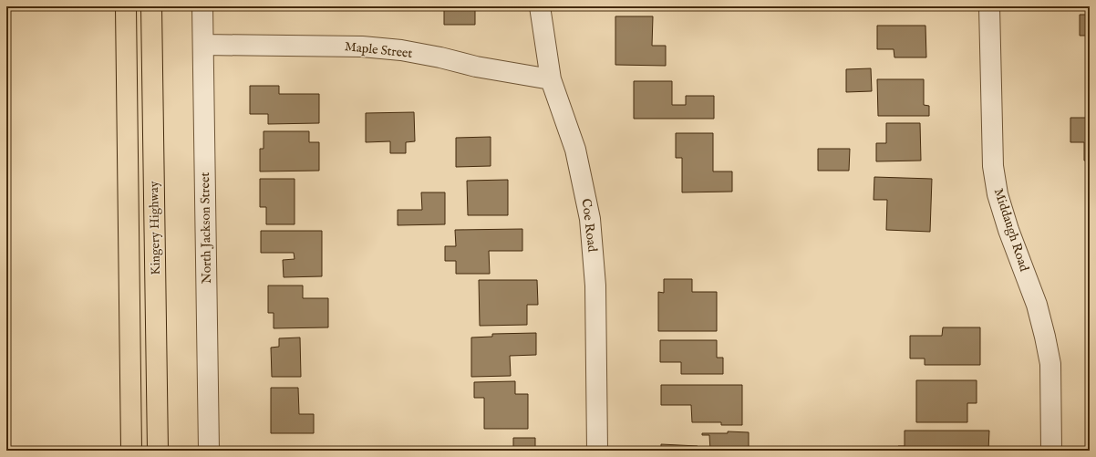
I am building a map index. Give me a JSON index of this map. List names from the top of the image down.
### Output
{
  "streets": {
    "highway": ["Kingery Highway"],
    "street": [
      "Maple Street",
      "Coe Road",
      "North Jackson Street",
      "Middaugh Road"
    ]
  },
  "crossings": [
    ["Maple Street", "Coe Road"],
    ["Maple Street", "North Jackson Street"]
  ]
}
